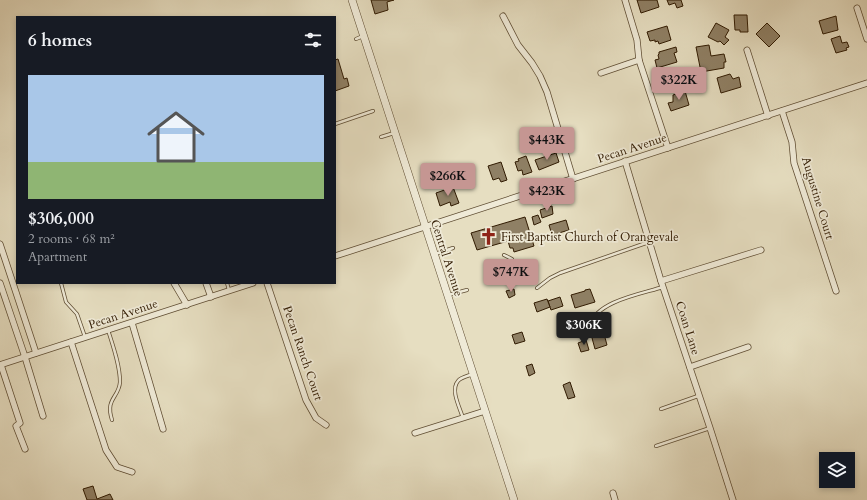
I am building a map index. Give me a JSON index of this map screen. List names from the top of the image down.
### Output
{
  "streets": {
    "street": [
      "Pecan Avenue",
      "Augustine Court",
      "Central Avenue",
      "Coan Lane",
      "Pecan Ranch Court"
    ]
  },
  "crossings": [
    ["Pecan Avenue", "Augustine Court"],
    ["Pecan Avenue", "Central Avenue"],
    ["Pecan Avenue", "Coan Lane"]
  ],
  "places": {
    "church": ["First Baptist Church of Orangevale"]
  },
  "page": {
    "heading": "6 homes",
    "list": [
      {
        "name": "$306,000",
        "note": "2 rooms · 68 m² · Apartment"
      }
    ],
    "price": [
      "$322K",
      "$443K",
      "$266K",
      "$423K",
      "$747K",
      "$306K"
    ]
  }
}
